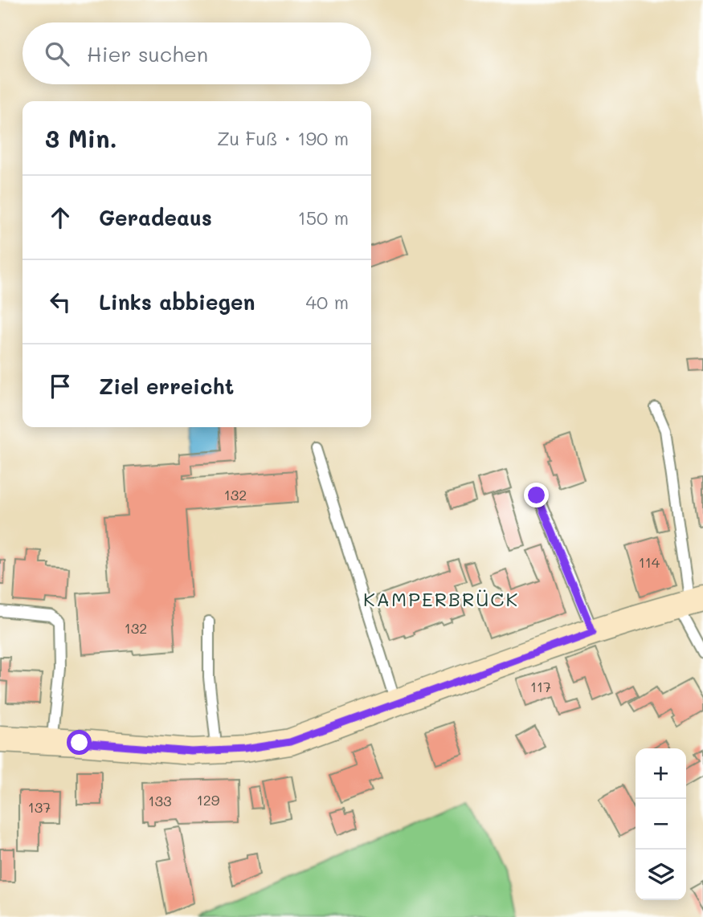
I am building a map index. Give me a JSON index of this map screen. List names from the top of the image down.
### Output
{
  "districts": ["KAMPERBRÜCK"],
  "house_numbers": [
    "132",
    "114",
    "132",
    "117",
    "129",
    "133",
    "137"
  ],
  "page": {
    "search": "Hier suchen",
    "heading": ["3 Min.", "Zu Fuß · 190 m"],
    "list": [
      ["Geradeaus", "150 m"],
      ["Links abbiegen", "40 m"],
      "Ziel erreicht"
    ],
    "map_buttons": ["+", "−"]
  }
}
